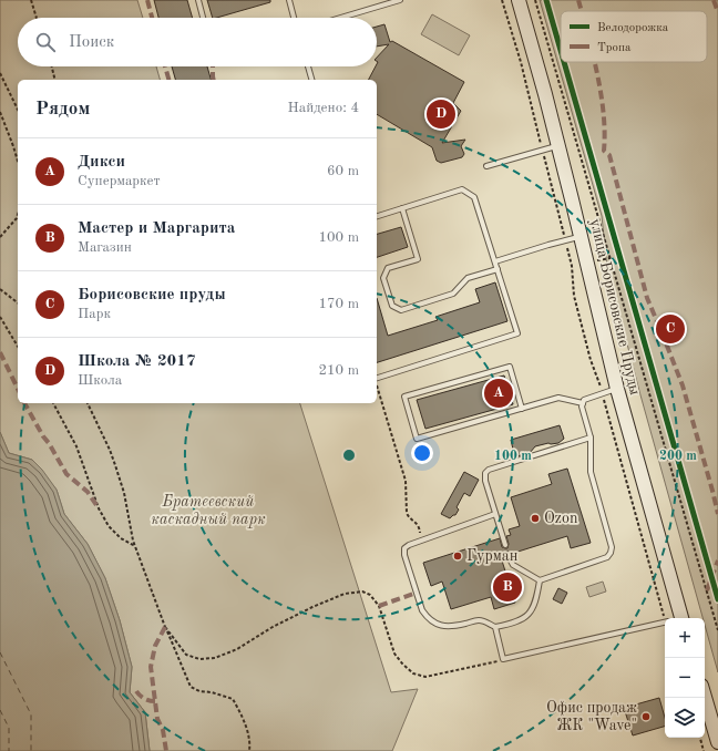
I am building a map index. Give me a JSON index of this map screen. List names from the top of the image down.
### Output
{
  "streets": {
    "main road": ["улица Борисовские Пруды"]
  },
  "parks": ["Братеевский каскадный парк"],
  "places": ["Ozon", "Гурман", "Офис продаж ЖК \"Wave\""],
  "legend": ["Велодорожка", "Тропа"],
  "page": {
    "search": "Поиск",
    "heading": ["Рядом", "Найдено: 4"],
    "pins": [
      "D",
      "C",
      "A",
      "B"
    ],
    "list": [
      {
        "mark": "A",
        "name": "Дикси",
        "note": "Супермаркет",
        "value": "60 m"
      },
      {
        "mark": "B",
        "name": "Мастер и Маргарита",
        "note": "Магазин",
        "value": "100 m"
      },
      {
        "mark": "C",
        "name": "Борисовские пруды",
        "note": "Парк",
        "value": "170 m"
      },
      {
        "mark": "D",
        "name": "Школа № 2017",
        "note": "Школа",
        "value": "210 m"
      }
    ],
    "map_buttons": ["+", "−"]
  },
  "rings": ["100 m", "200 m"]
}
